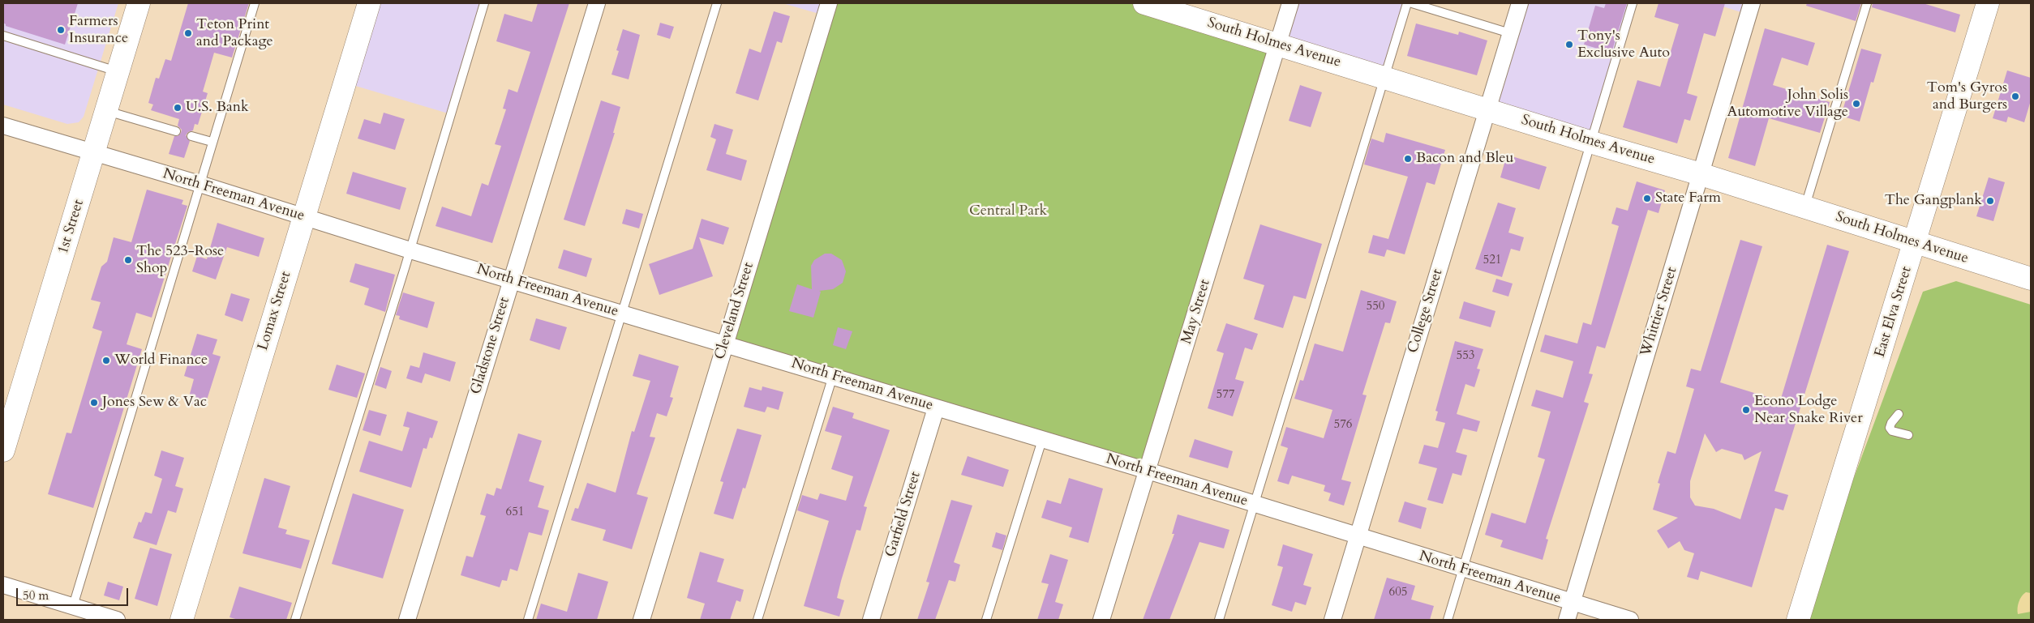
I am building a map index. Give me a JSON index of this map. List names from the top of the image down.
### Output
{
  "streets": {
    "main road": [
      "South Holmes Avenue",
      "1st Street",
      "Lomax Street",
      "East Elva Street"
    ],
    "street": [
      "North Freeman Avenue",
      "Cleveland Street",
      "College Street",
      "May Street",
      "Whittier Street",
      "Gladstone Street",
      "Garfield Street"
    ]
  },
  "crossings": [
    ["South Holmes Avenue", "College Street"],
    ["South Holmes Avenue", "May Street"],
    ["South Holmes Avenue", "Whittier Street"],
    ["South Holmes Avenue", "East Elva Street"],
    ["North Freeman Avenue", "1st Street"],
    ["North Freeman Avenue", "Lomax Street"],
    ["North Freeman Avenue", "Cleveland Street"],
    ["North Freeman Avenue", "College Street"],
    ["North Freeman Avenue", "May Street"],
    ["North Freeman Avenue", "Whittier Street"],
    ["North Freeman Avenue", "Gladstone Street"],
    ["North Freeman Avenue", "Garfield Street"]
  ],
  "parks": ["Central Park"],
  "places": [
    "Farmers Insurance",
    "Teton Print and Package",
    "Tony's Exclusive Auto",
    "Tom's Gyros and Burgers",
    "John Solis Automotive Village",
    "U.S. Bank",
    "Bacon and Bleu",
    "State Farm",
    "The Gangplank",
    "The 523-Rose Shop",
    "World Finance",
    "Jones Sew & Vac",
    "Econo Lodge Near Snake River"
  ],
  "house_numbers": [
    "521",
    "550",
    "553",
    "577",
    "576",
    "651",
    "605"
  ],
  "scale_bar": "50 m"
}
